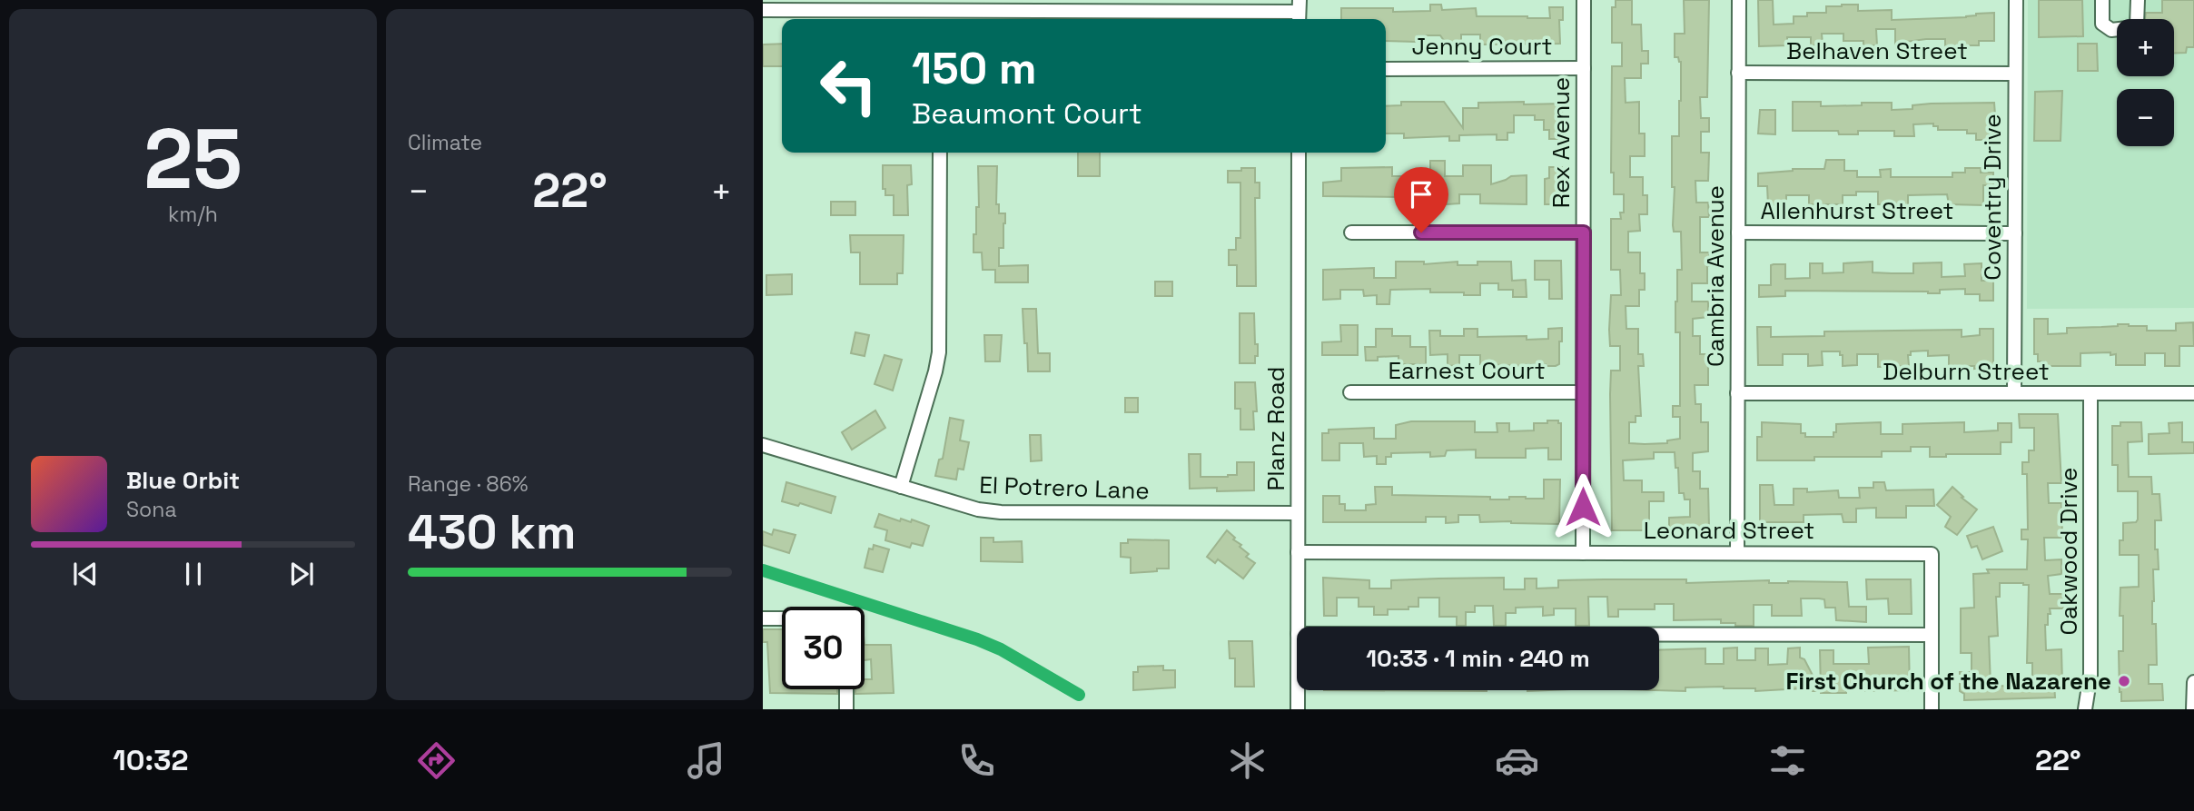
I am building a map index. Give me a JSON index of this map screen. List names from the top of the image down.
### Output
{
  "streets": {
    "street": [
      "Jenny Court",
      "Belhaven Street",
      "Rex Avenue",
      "Coventry Drive",
      "Allenhurst Street",
      "Cambria Avenue",
      "Earnest Court",
      "Delburn Street",
      "Planz Road",
      "El Potrero Lane",
      "Leonard Street",
      "Oakwood Drive"
    ]
  },
  "crossings": [
    ["Jenny Court", "Rex Avenue"],
    ["Belhaven Street", "Coventry Drive"],
    ["Belhaven Street", "Cambria Avenue"],
    ["Rex Avenue", "Earnest Court"],
    ["Rex Avenue", "Leonard Street"],
    ["Coventry Drive", "Allenhurst Street"],
    ["Coventry Drive", "Delburn Street"],
    ["Allenhurst Street", "Cambria Avenue"],
    ["Cambria Avenue", "Delburn Street"],
    ["Cambria Avenue", "Leonard Street"],
    ["Delburn Street", "Oakwood Drive"],
    ["Planz Road", "El Potrero Lane"],
    ["Planz Road", "Leonard Street"]
  ],
  "places": ["First Church of the Nazarene"],
  "page": {
    "tile": [
      ["25", "km/h"],
      "Climate",
      ["Range · 86%", "430 km"]
    ],
    "map_buttons": ["+", "−"],
    "turn": ["150 m", "Beaumont Court"],
    "heat": ["−", "22°", "+"],
    "song": ["Blue Orbit", "Sona"],
    "limit": "30",
    "trip": "10:33 · 1 min · 240 m",
    "tabs": ["10:32", "22°"]
  }
}
